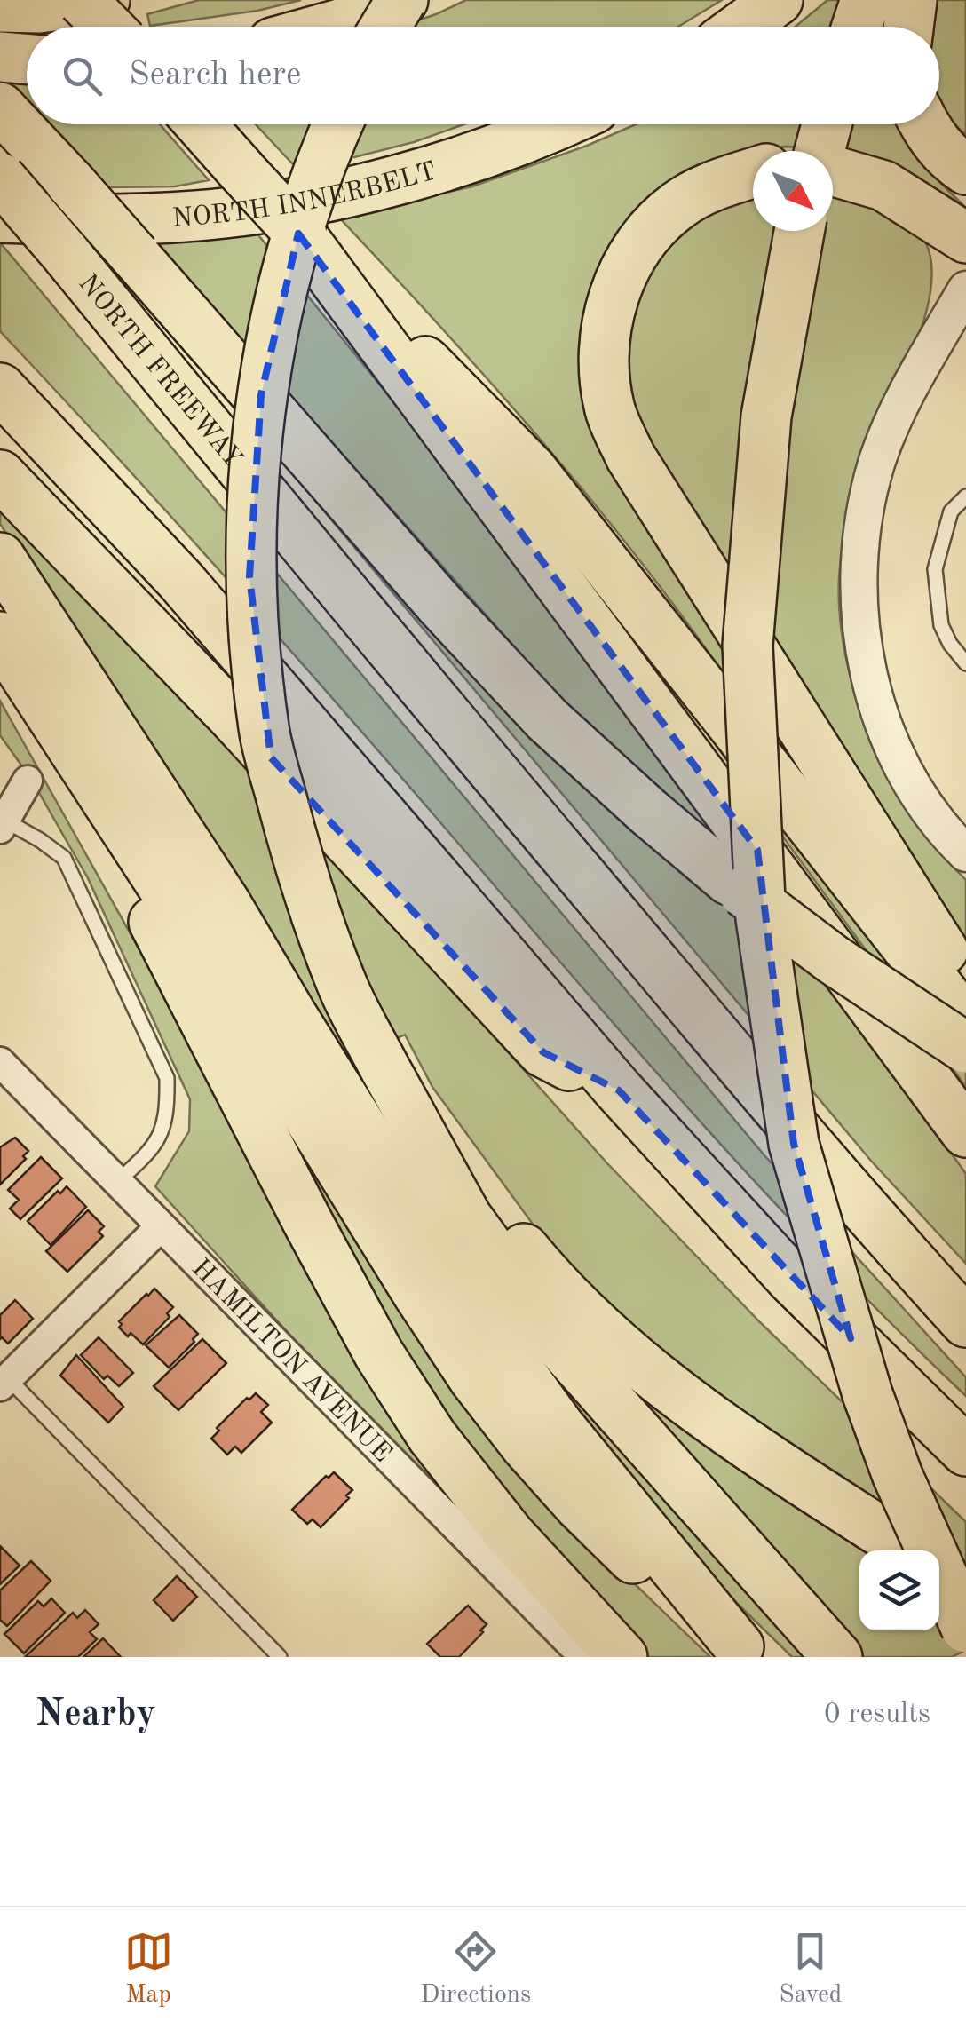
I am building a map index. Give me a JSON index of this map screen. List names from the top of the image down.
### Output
{
  "streets": {
    "highway": ["NORTH INNERBELT", "NORTH FREEWAY"],
    "street": ["HAMILTON AVENUE"]
  },
  "north": "bottom right",
  "page": {
    "search": "Search here",
    "heading": ["Nearby", "0 results"],
    "nav": ["Map", "Directions", "Saved"]
  }
}
